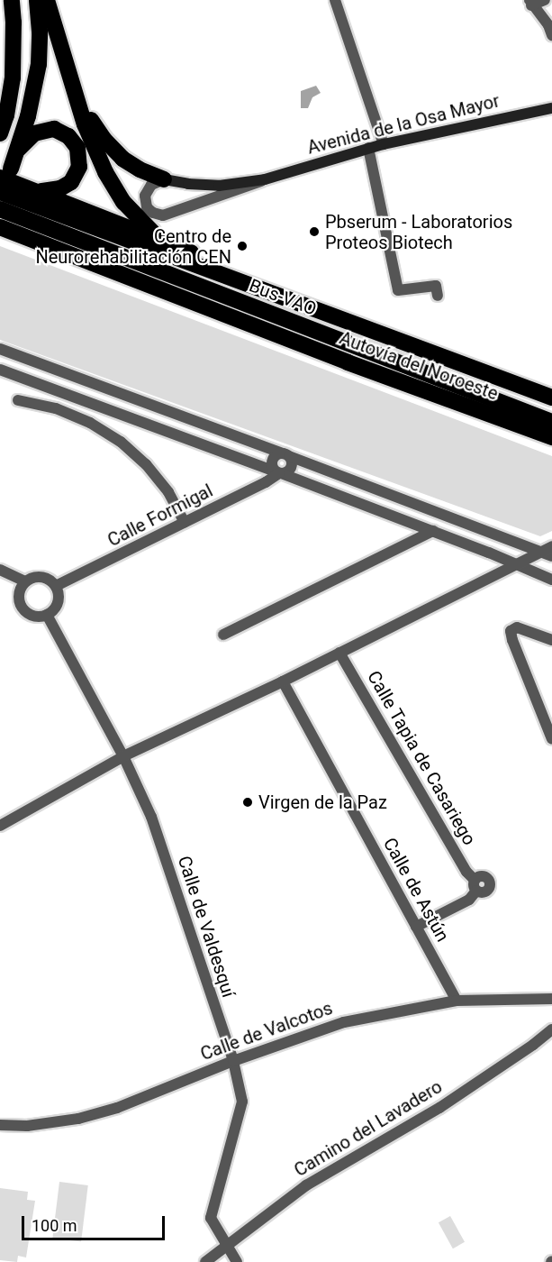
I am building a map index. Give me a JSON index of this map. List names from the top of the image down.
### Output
{
  "streets": {
    "highway": ["Bus-VAO", "Autovía del Noroeste"],
    "street": [
      "Avenida de la Osa Mayor",
      "Calle Formigal",
      "Calle Tapia de Casariego",
      "Calle de Astún",
      "Calle de Valdesquí",
      "Calle de Valcotos",
      "Camino del Lavadero"
    ]
  },
  "crossings": [
    ["Calle Formigal", "Calle de Valdesquí"],
    ["Calle Tapia de Casariego", "Calle de Astún"],
    ["Calle de Astún", "Calle de Valcotos"],
    ["Calle de Valdesquí", "Calle de Valcotos"],
    ["Calle de Valdesquí", "Camino del Lavadero"]
  ],
  "places": ["Pbserum - Laboratorios Proteos Biotech", "Centro de Neurorehabilitación CEN", "Virgen de la Paz"],
  "scale_bar": "100 m"
}
